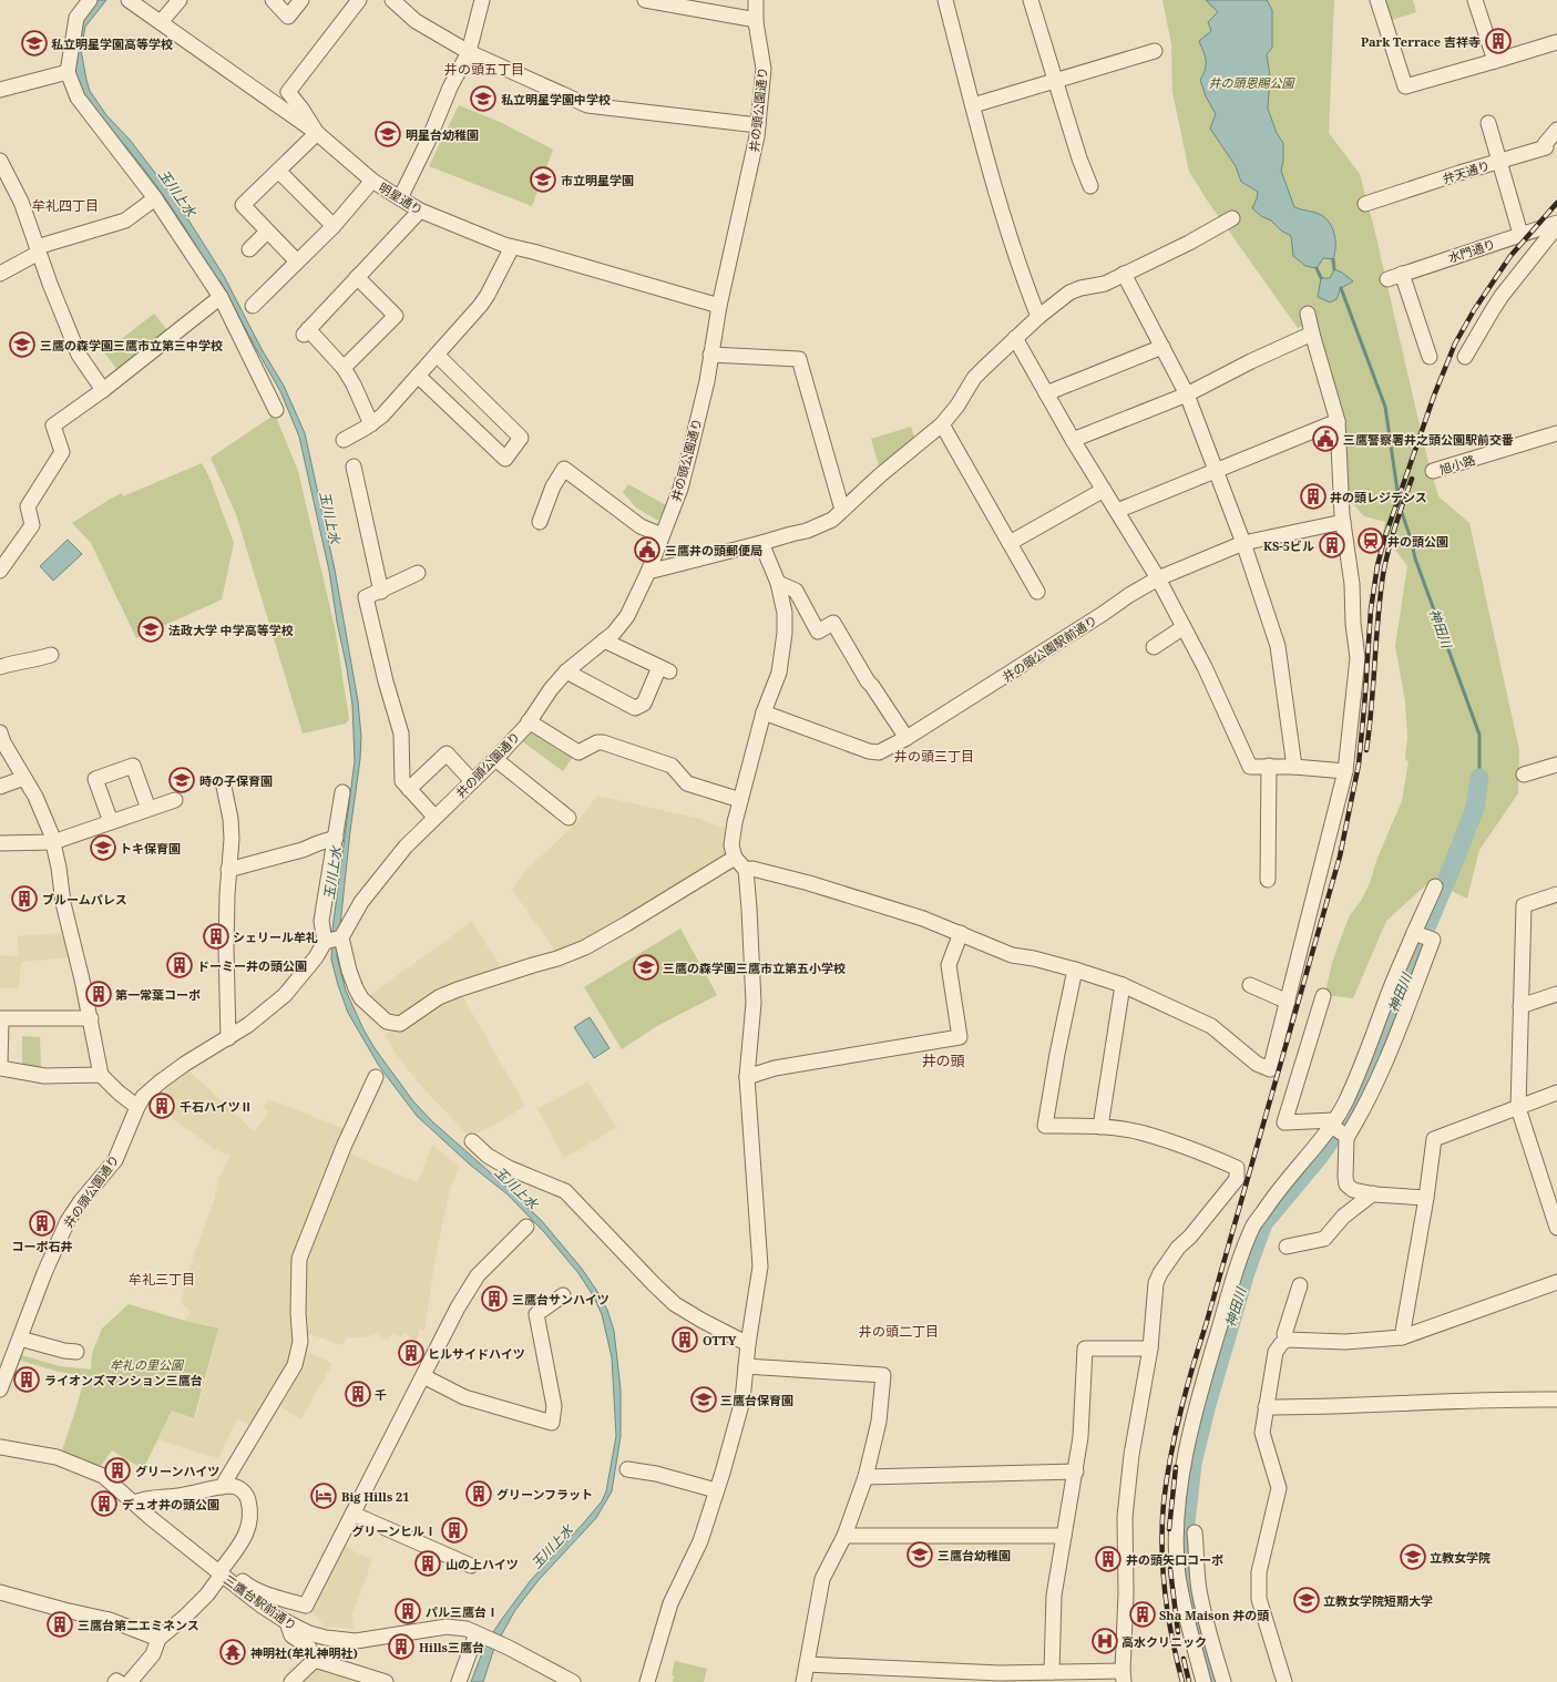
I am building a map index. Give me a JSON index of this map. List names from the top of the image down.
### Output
{
  "streets": {
    "street": [
      "井の頭公園通り",
      "弁天通り",
      "明星通り",
      "水門通り",
      "旭小路",
      "井の頭公園駅前通り",
      "三鷹台駅前通り"
    ]
  },
  "crossings": [
    ["井の頭公園通り", "明星通り"]
  ],
  "districts": [
    "井の頭五丁目",
    "牟礼四丁目",
    "井の頭三丁目",
    "井の頭",
    "牟礼三丁目",
    "井の頭二丁目"
  ],
  "water": ["玉川上水", "神田川"],
  "parks": ["井の頭恩賜公園", "牟礼の里公園"],
  "places": {
    "building": [
      "Park Terrace 吉祥寺",
      "井の頭レジデンス",
      "KS-5ビル",
      "ブルームパレス",
      "シェリール牟礼",
      "ドーミー井の頭公園",
      "第一常葉コーポ",
      "千石ハイツⅡ",
      "コーポ石井",
      "三鷹台サンハイツ",
      "OTTY",
      "ヒルサイドハイツ",
      "ライオンズマンション三鷹台",
      "千",
      "グリーンハイツ",
      "グリーンフラット",
      "デュオ井の頭公園",
      "グリーンヒルⅠ",
      "井の頭矢口コーポ",
      "山の上ハイツ",
      "パル三鷹台Ⅰ",
      "Sha Maison 井の頭",
      "三鷹台第二エミネンス",
      "Hills三鷹台"
    ],
    "school or university": [
      "私立明星学園高等学校",
      "私立明星学園中学校",
      "明星台幼稚園",
      "市立明星学園",
      "三鷹の森学園三鷹市立第三中学校",
      "法政大学 中学高等学校",
      "時の子保育園",
      "トキ保育園",
      "三鷹の森学園三鷹市立第五小学校",
      "三鷹台保育園",
      "三鷹台幼稚園",
      "立教女学院",
      "立教女学院短期大学"
    ],
    "public building": ["三鷹警察署井之頭公園駅前交番", "三鷹井の頭郵便局"],
    "station": ["井の頭公園"],
    "hotel": ["Big Hills 21"],
    "hospital": ["高水クリニック"],
    "temple": ["神明社(牟礼神明社)"]
  }
}
